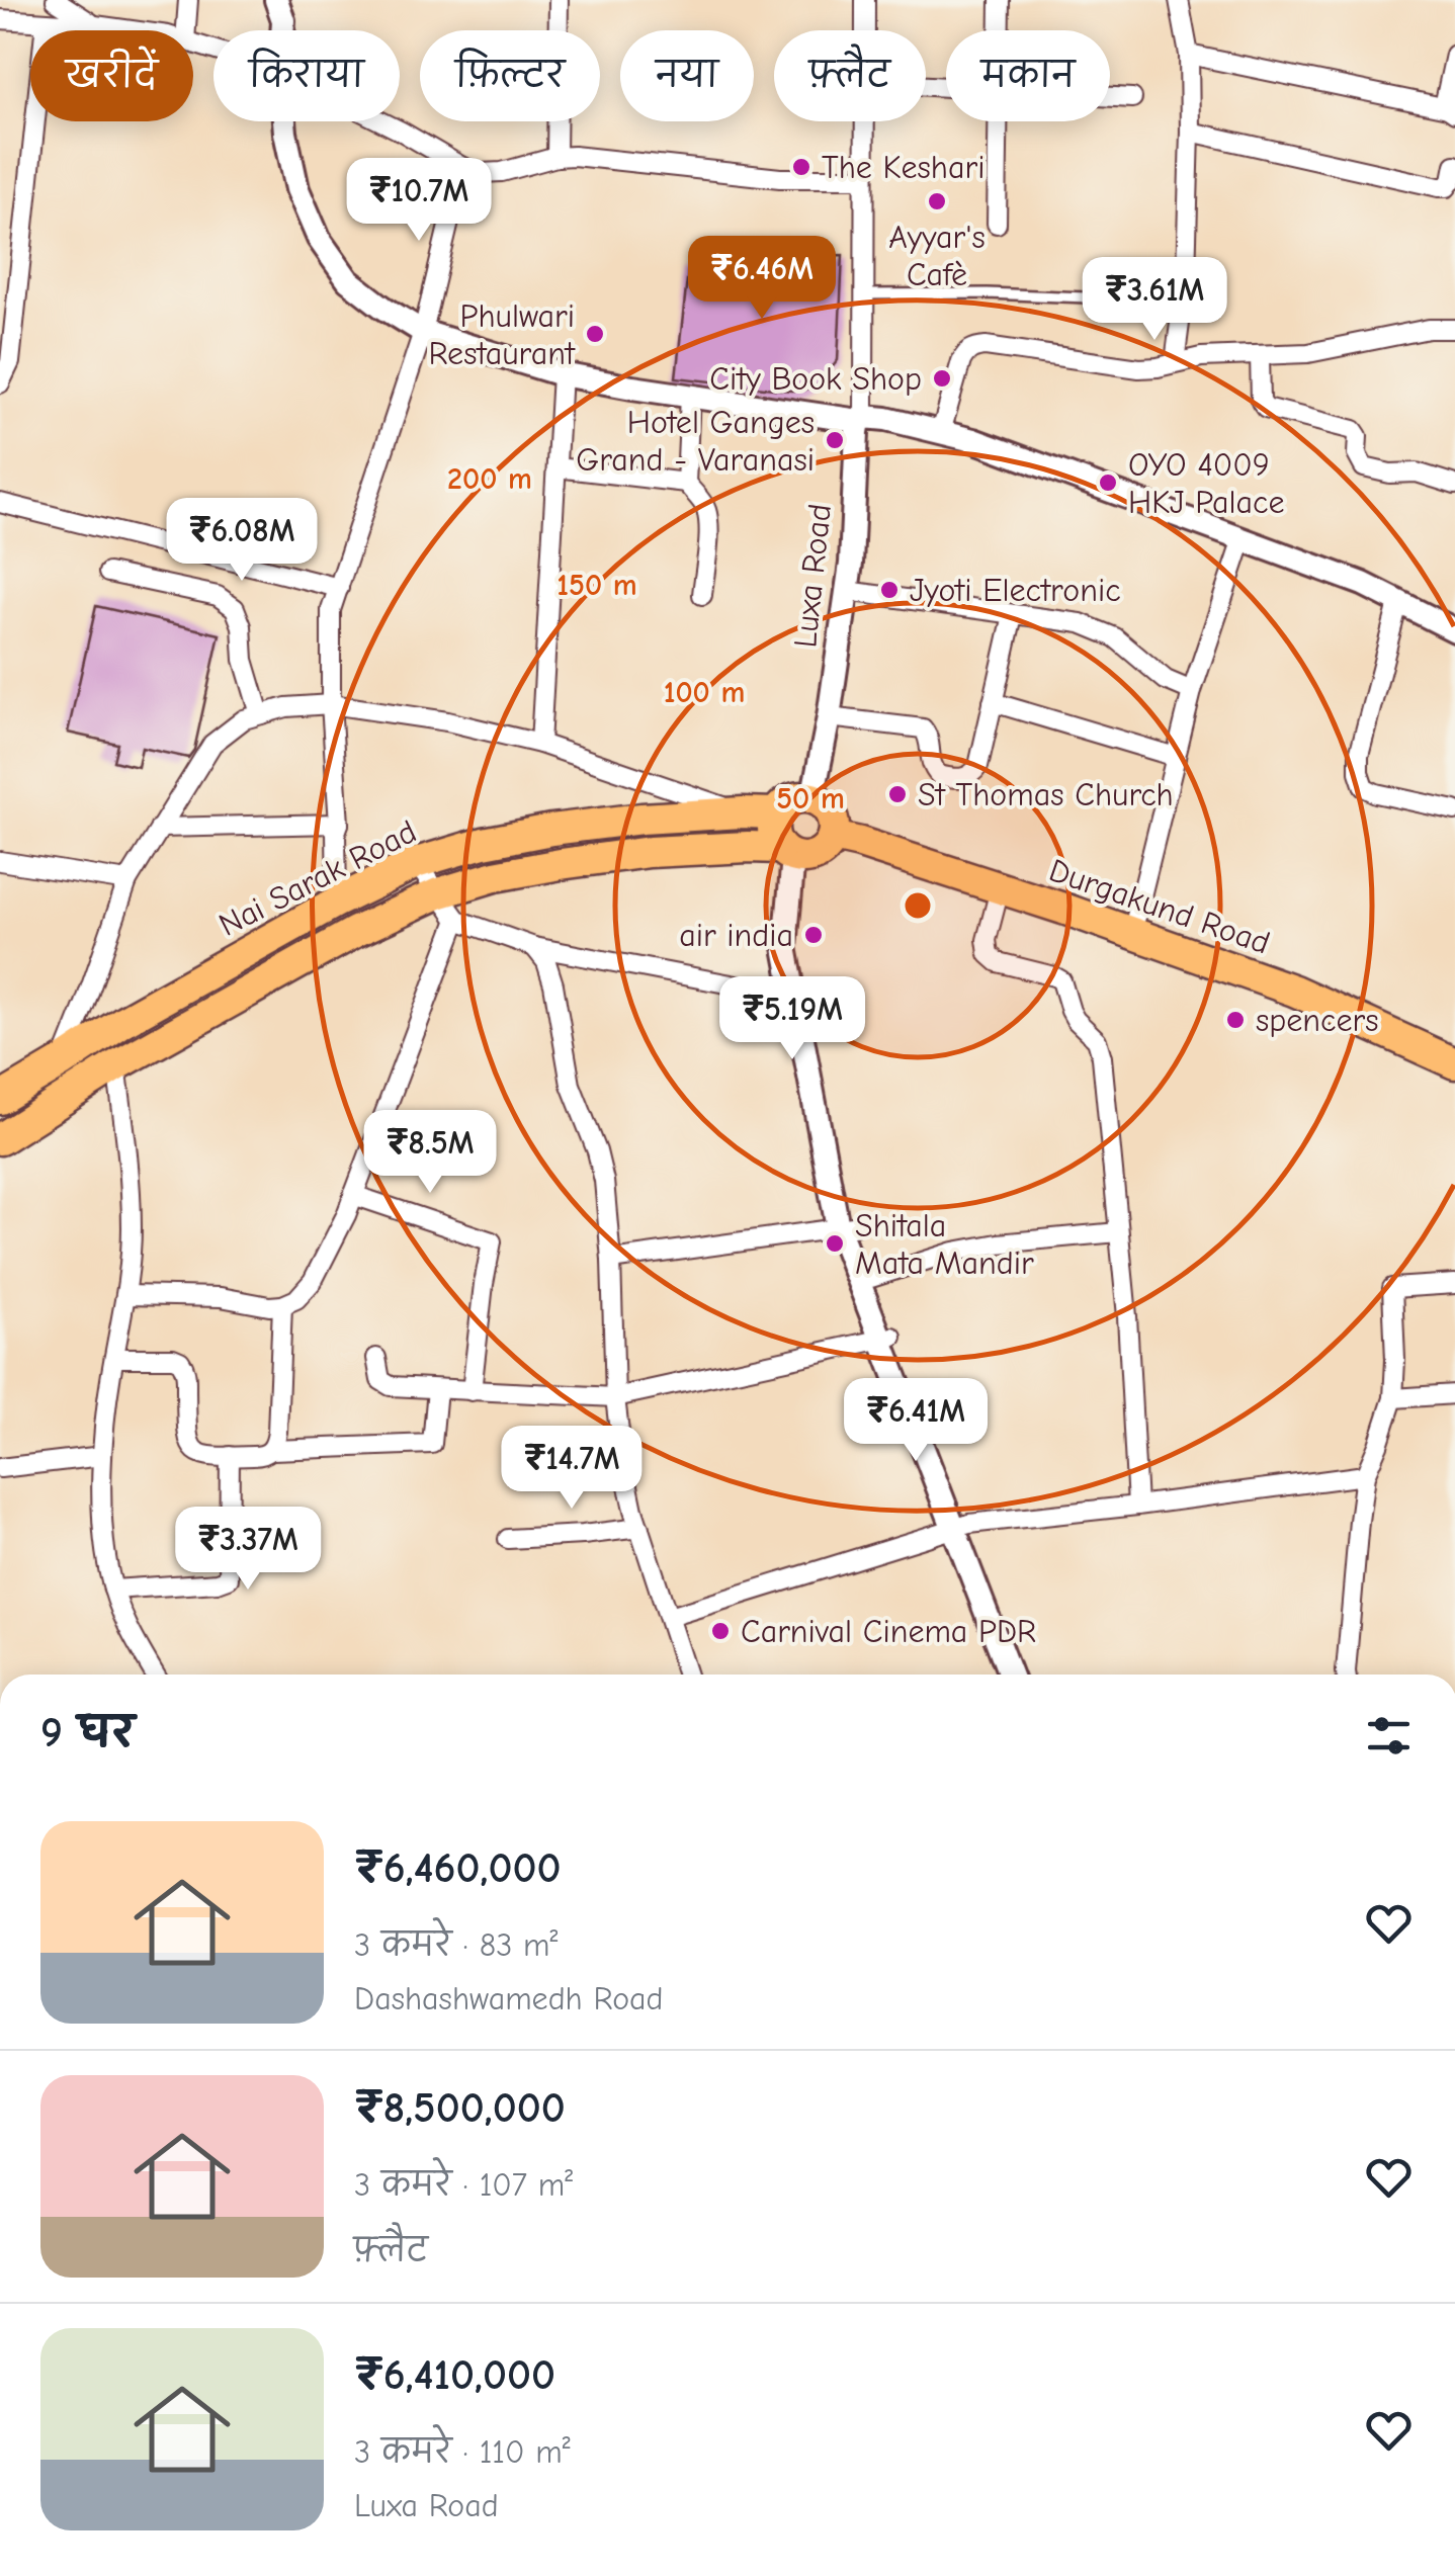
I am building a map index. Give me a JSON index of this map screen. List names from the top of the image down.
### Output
{
  "streets": {
    "main road": ["Nai Sarak Road", "Durgakund Road"],
    "street": ["Luxa Road"]
  },
  "crossings": [
    ["Luxa Road", "Nai Sarak Road"],
    ["Luxa Road", "Durgakund Road"],
    ["Nai Sarak Road", "Durgakund Road"]
  ],
  "places": [
    "The Keshari",
    "Ayyar's Cafè",
    "Phulwari Restaurant",
    "City Book Shop",
    "Hotel Ganges Grand - Varanasi",
    "OYO 4009 HKJ Palace",
    "Jyoti Electronic",
    "St Thomas Church",
    "air india",
    "spencers",
    "Shitala Mata Mandir",
    "Carnival Cinema PDR"
  ],
  "page": {
    "chip": [
      "खरीदें",
      "किराया",
      "फ़िल्टर",
      "नया",
      "फ़्लैट",
      "मकान"
    ],
    "price": [
      "₹10.7M",
      "₹6.46M",
      "₹3.61M",
      "₹6.08M",
      "₹5.19M",
      "₹8.5M",
      "₹6.41M",
      "₹14.7M",
      "₹3.37M"
    ],
    "heading": "9 घर",
    "list": [
      {
        "name": "₹6,460,000",
        "note": "3 कमरे · 83 m² · Dashashwamedh Road"
      },
      {
        "name": "₹8,500,000",
        "note": "3 कमरे · 107 m² · फ़्लैट"
      },
      {
        "name": "₹6,410,000",
        "note": "3 कमरे · 110 m² · Luxa Road"
      }
    ]
  },
  "rings": [
    "200 m",
    "150 m",
    "100 m",
    "50 m"
  ]
}
